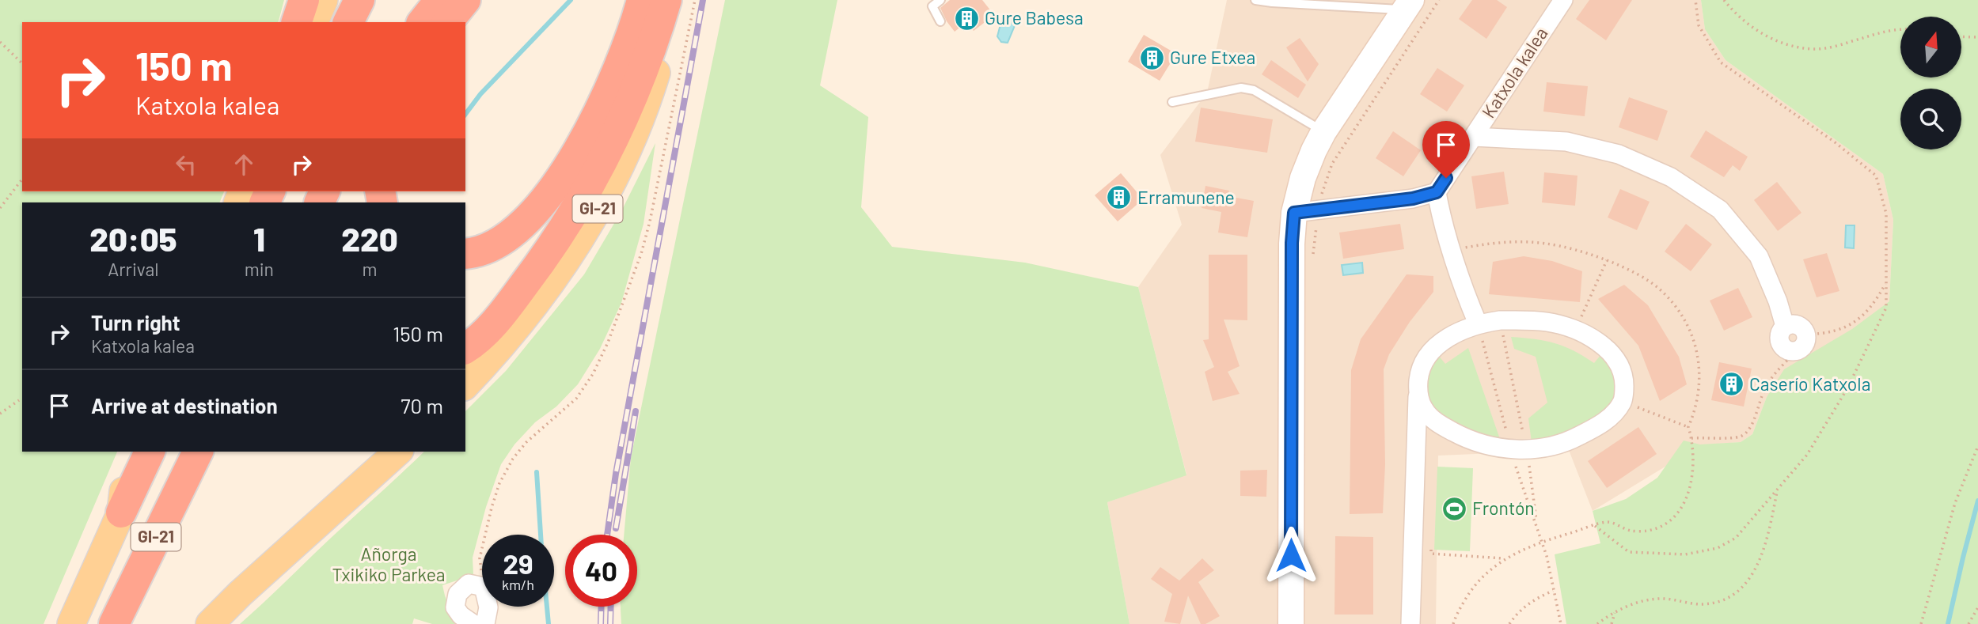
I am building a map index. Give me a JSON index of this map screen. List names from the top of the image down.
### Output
{
  "streets": {
    "highway": ["GI-21"],
    "street": ["Katxola kalea"]
  },
  "parks": ["Añorga Txikiko Parkea"],
  "places": {
    "building": [
      "Gure Babesa",
      "Gure Etxea",
      "Erramunene",
      "Caserío Katxola"
    ],
    "sports": ["Frontón"]
  },
  "north": "top",
  "page": {
    "turn": ["150 m", "Katxola kalea"],
    "eta": [
      "20:05",
      "Arrival",
      "1",
      "min",
      "220",
      "m"
    ],
    "list": [
      {
        "name": "Turn right",
        "note": "Katxola kalea",
        "value": "150 m"
      },
      {
        "name": "Arrive at destination",
        "value": "70 m"
      }
    ],
    "speed": "29 km/h",
    "limit": "40"
  }
}
